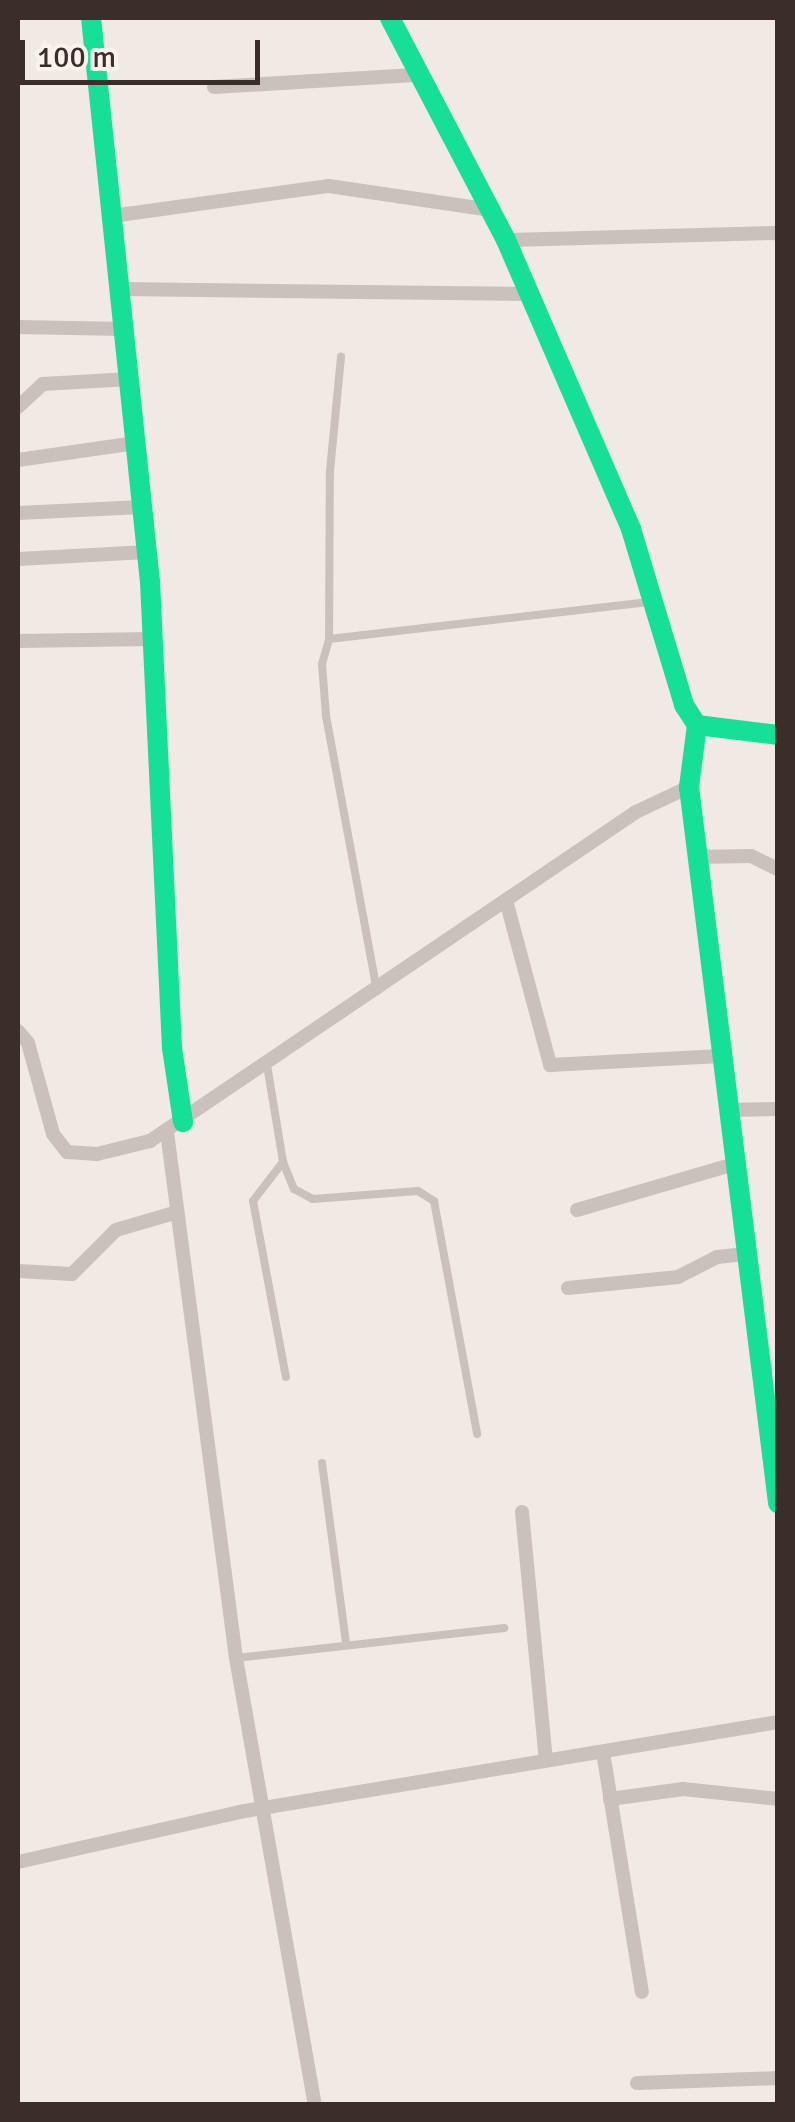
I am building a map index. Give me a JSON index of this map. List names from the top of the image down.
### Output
{
  "scale_bar": "100 m"
}
